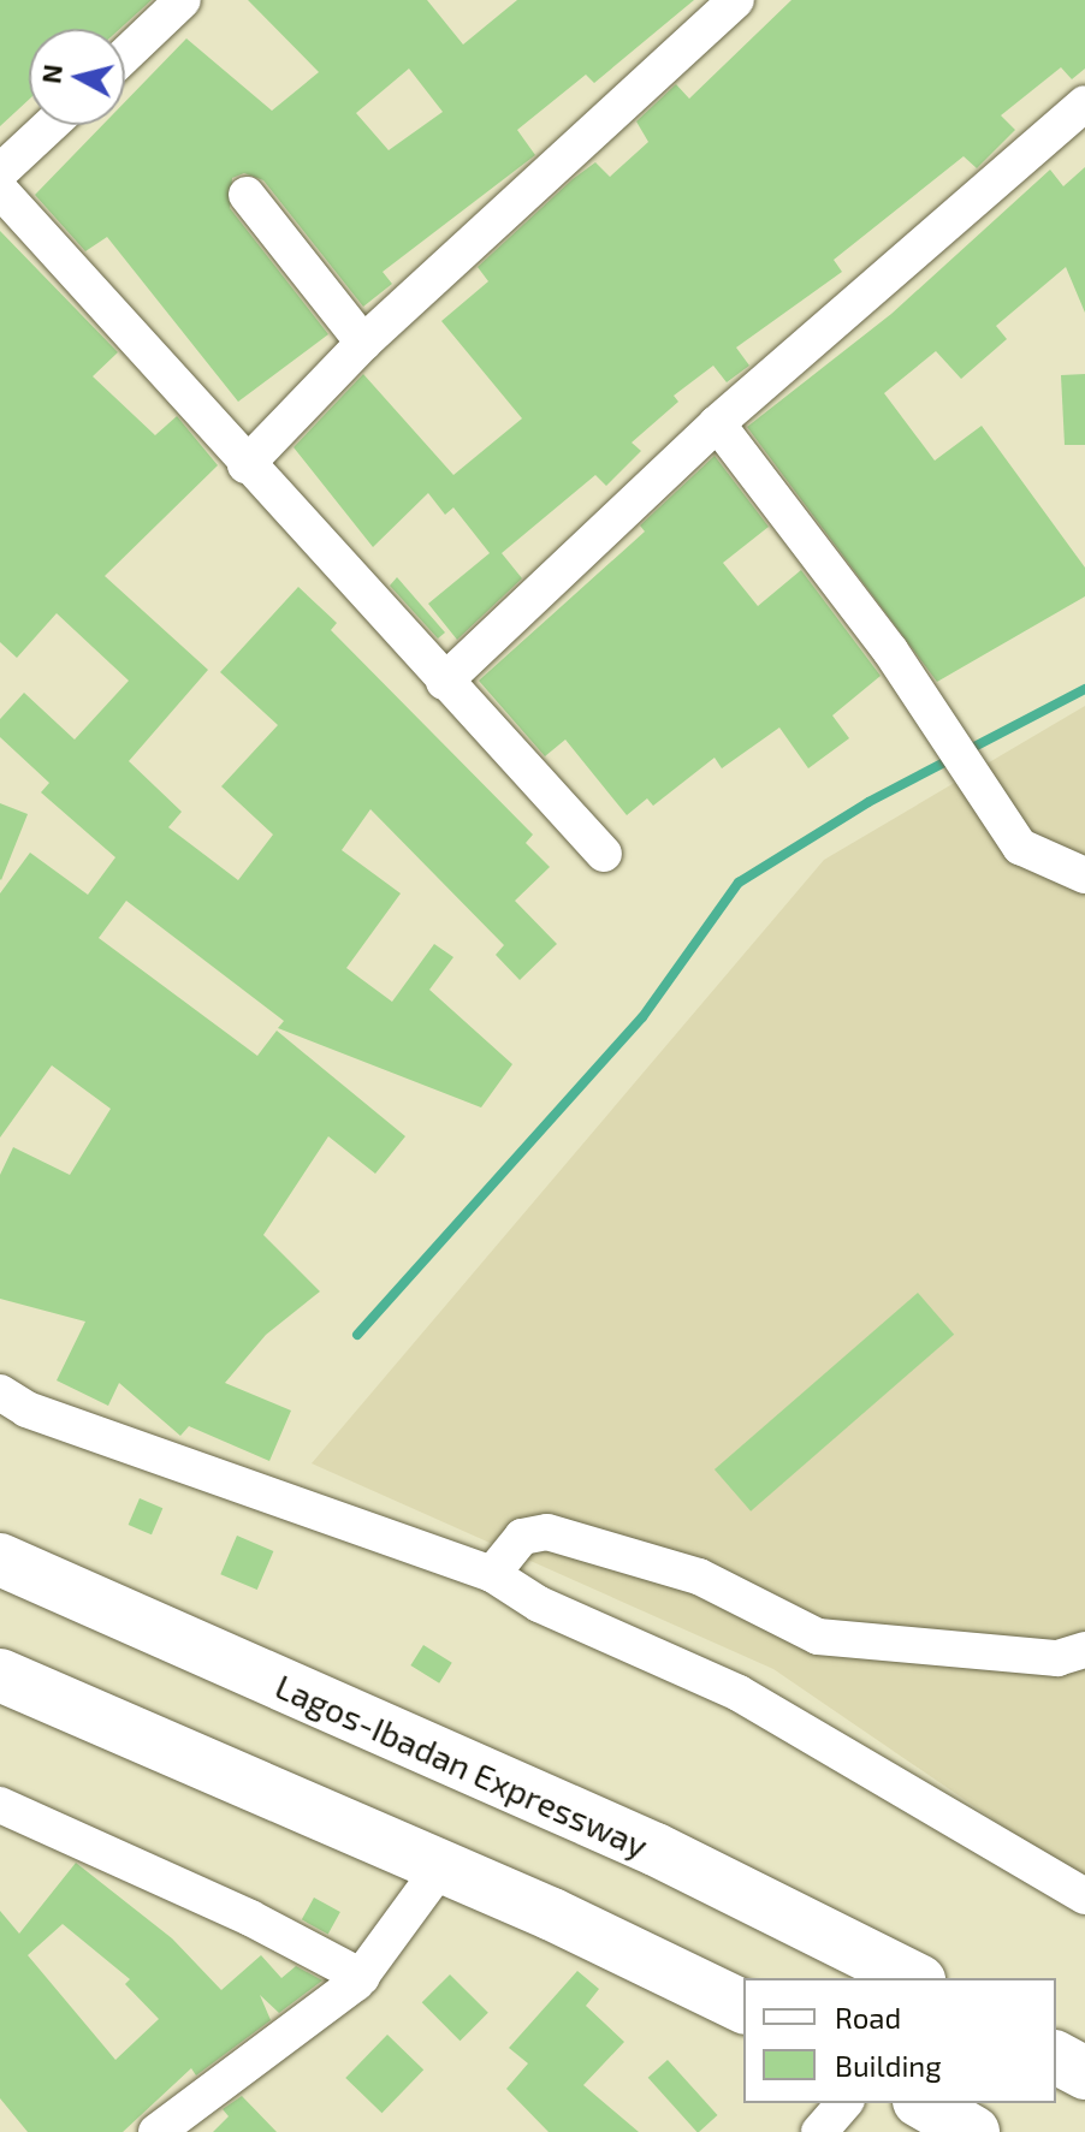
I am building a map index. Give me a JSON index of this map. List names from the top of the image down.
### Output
{
  "streets": {
    "highway": ["Lagos-Ibadan Expressway"]
  },
  "legend": ["Road", "Building"],
  "north": "left"
}
